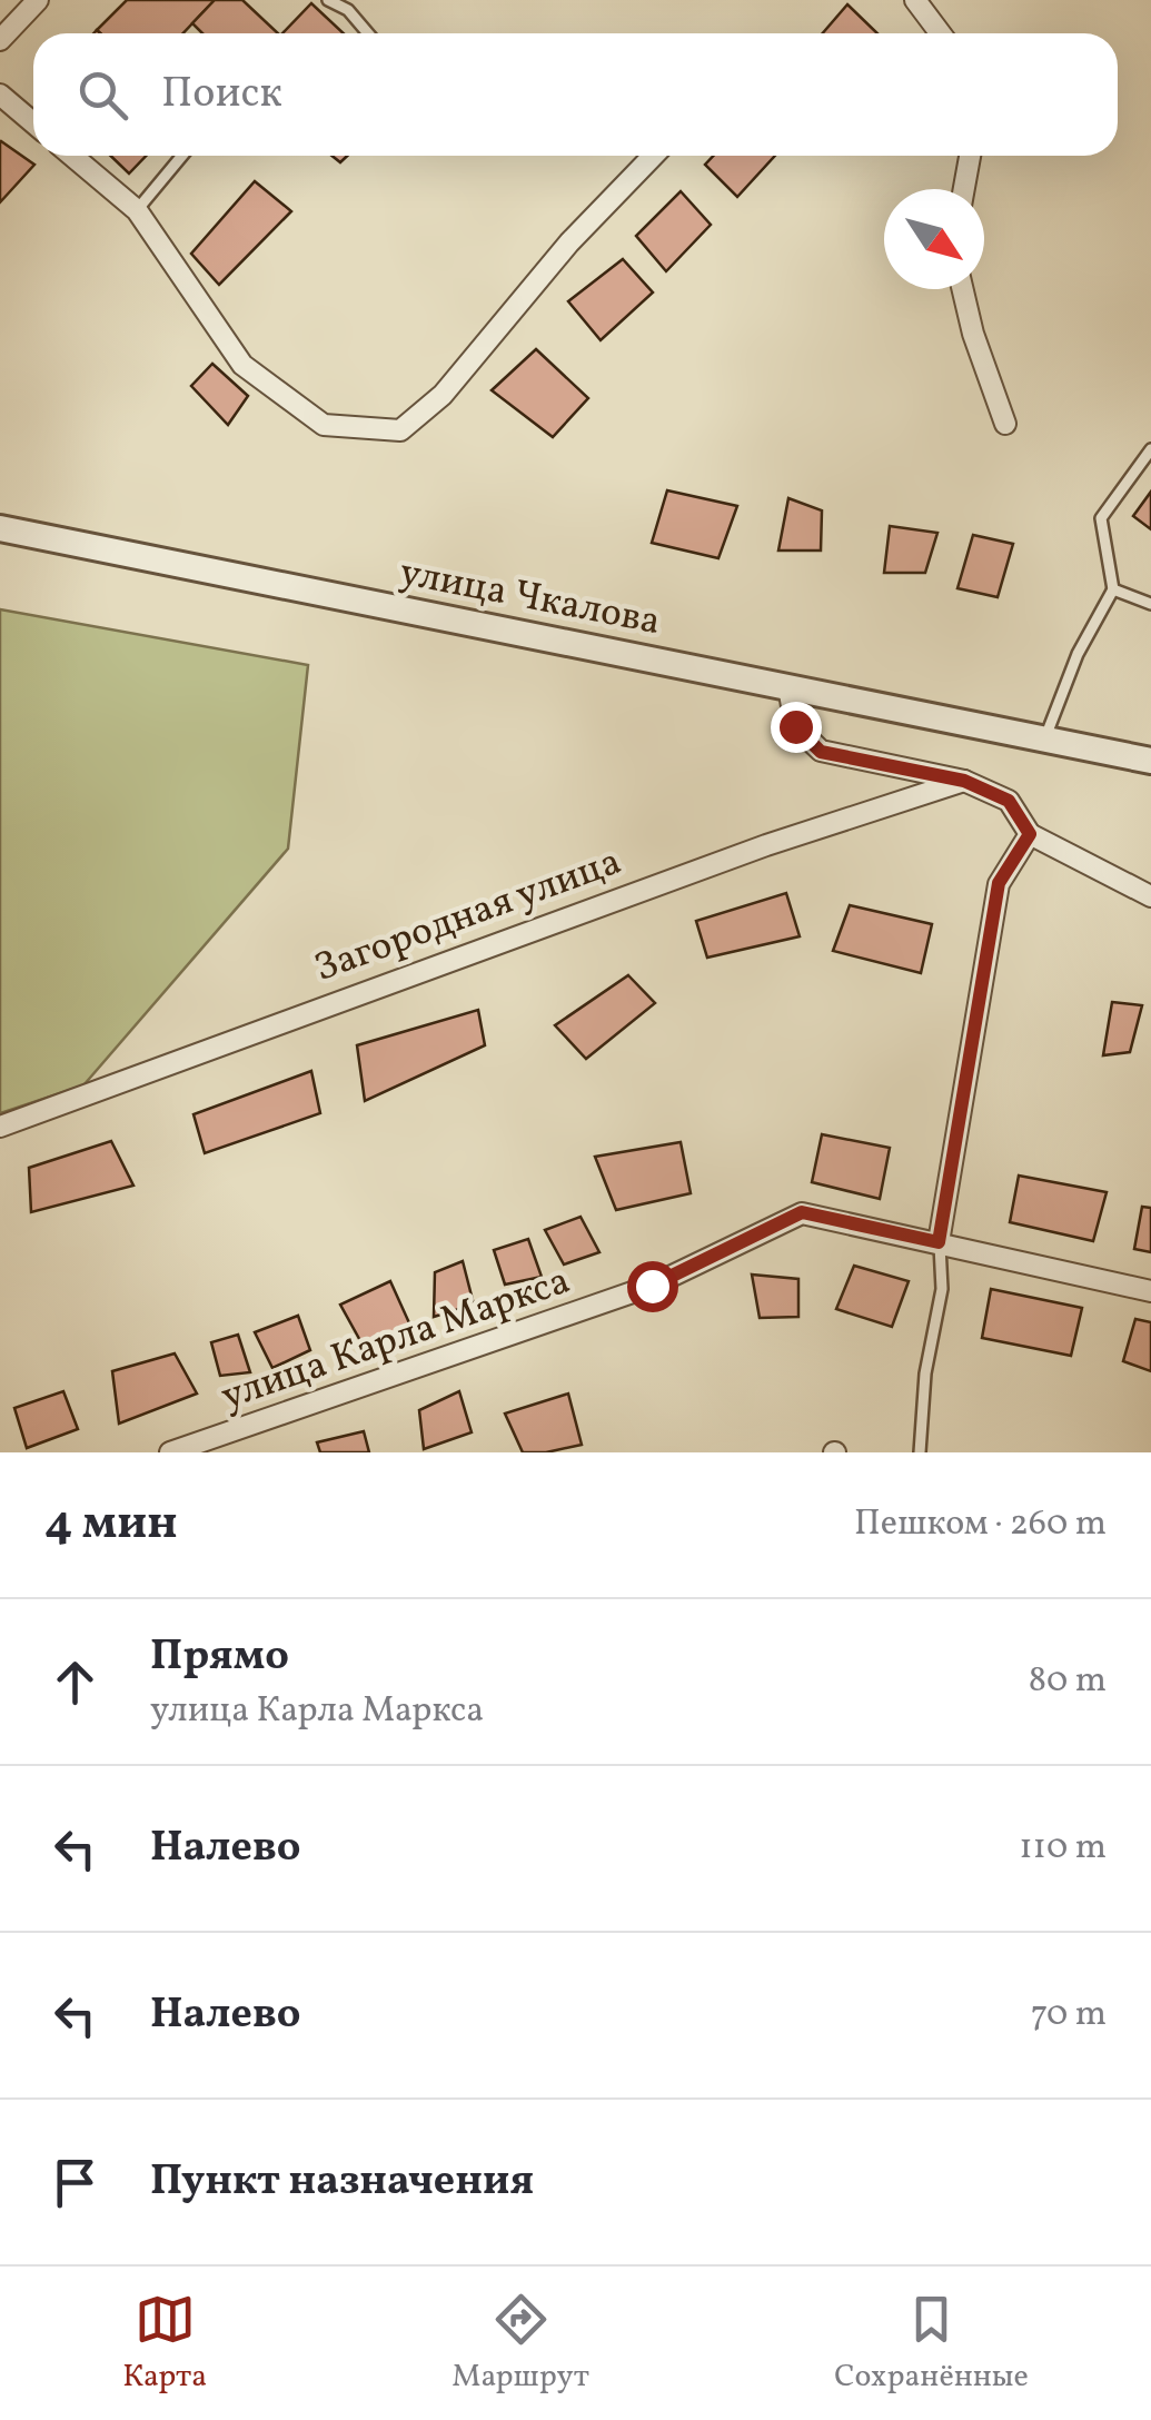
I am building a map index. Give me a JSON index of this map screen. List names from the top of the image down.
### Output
{
  "streets": {
    "street": ["улица Чкалова", "Загородная улица", "улица Карла Маркса"]
  },
  "north": "bottom right",
  "page": {
    "search": "Поиск",
    "heading": ["4 мин", "Пешком · 260 m"],
    "list": [
      ["Прямо", "улица Карла Маркса", "80 m"],
      ["Налево", "110 m"],
      ["Налево", "70 m"],
      "Пункт назначения"
    ],
    "nav": ["Карта", "Маршрут", "Сохранённые"]
  }
}
